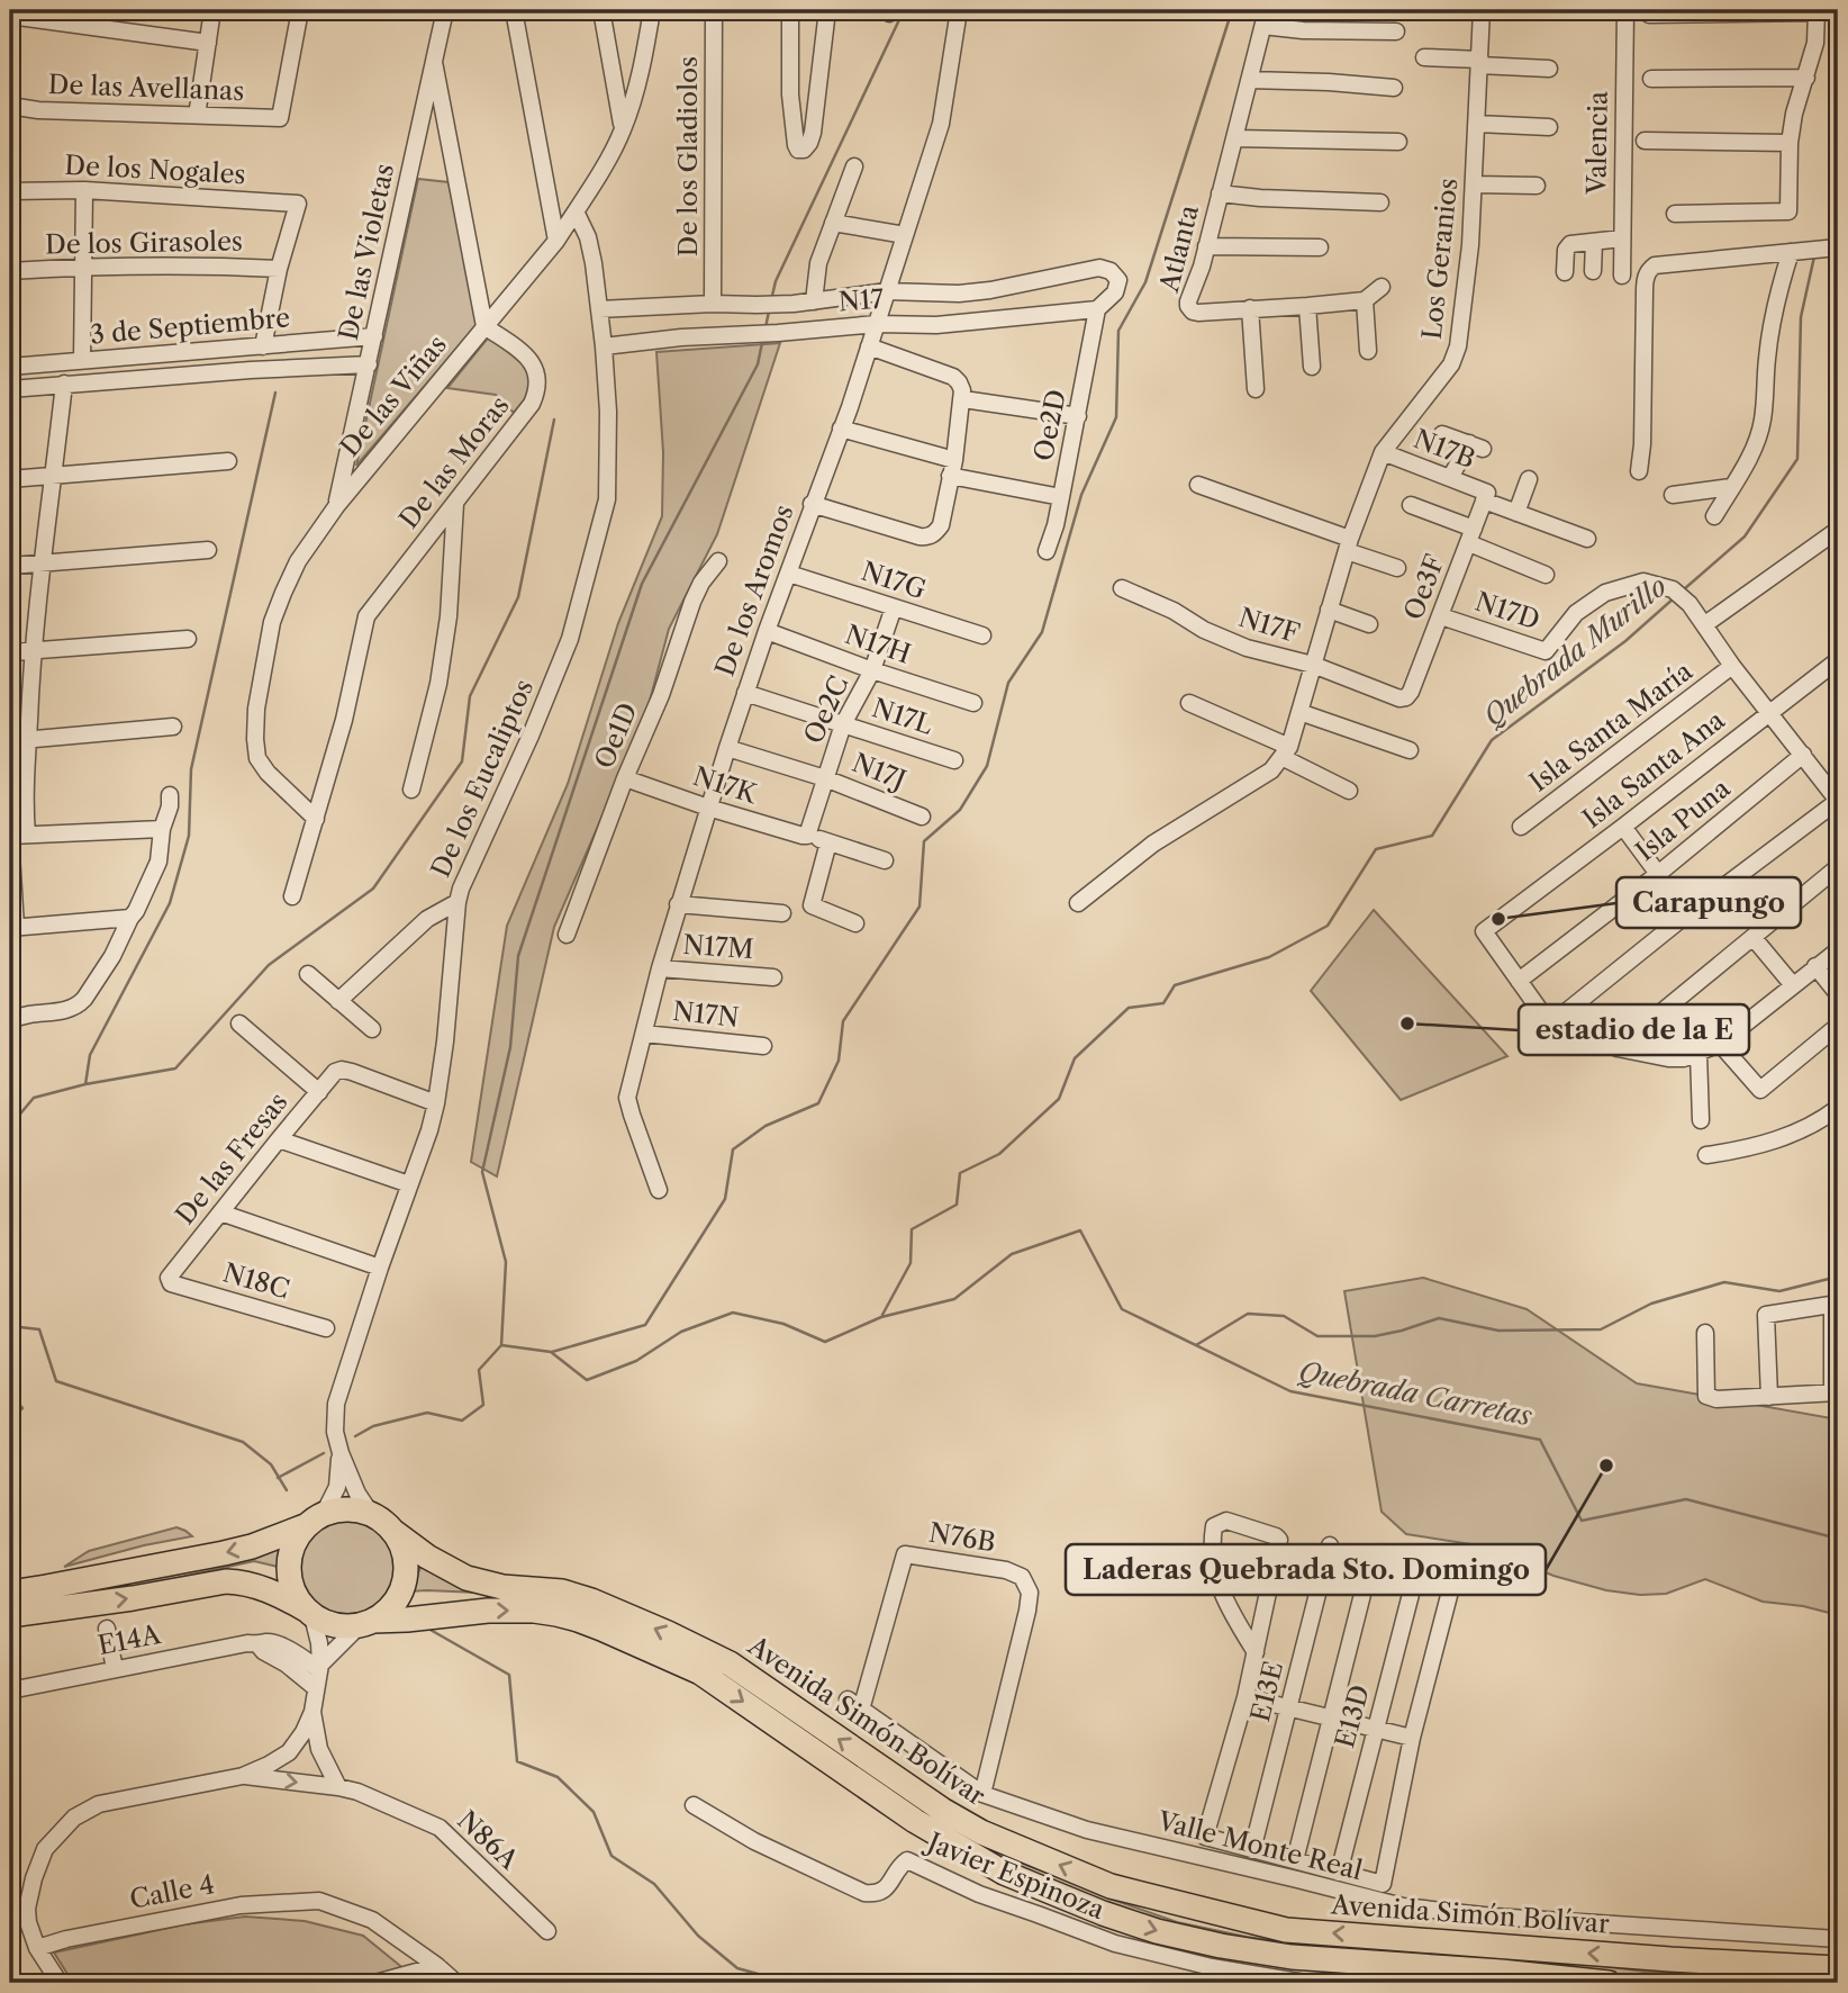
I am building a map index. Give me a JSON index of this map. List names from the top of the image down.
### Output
{
  "streets": {
    "highway": ["Avenida Simón Bolívar"],
    "street": [
      "De las Avellanas",
      "Valencia",
      "De los Gladiolos",
      "De los Nogales",
      "De los Girasoles",
      "Atlanta",
      "De las Violetas",
      "Los Geranios",
      "N17",
      "3 de Septiembre",
      "De las Viñas",
      "Oe2D",
      "N17B",
      "De las Moras",
      "N17G",
      "Oe3F",
      "De los Aromos",
      "N17D",
      "N17F",
      "N17H",
      "Oe2C",
      "N17L",
      "Isla Santa María",
      "Oe1D",
      "Isla Santa Ana",
      "N17J",
      "De los Eucaliptos",
      "N17K",
      "Isla Puna",
      "N17M",
      "N17N",
      "De las Fresas",
      "N18C",
      "N76B",
      "E14A",
      "E13E",
      "E13D",
      "N86A",
      "Valle Monte Real",
      "Javier Espinoza",
      "Calle 4"
    ]
  },
  "crossings": [
    ["De los Nogales", "De los Girasoles"],
    ["De las Violetas", "3 de Septiembre"],
    ["De las Violetas", "De las Viñas"],
    ["Los Geranios", "N17B"],
    ["Los Geranios", "N17F"],
    ["N17", "Oe2D"],
    ["N17", "De los Aromos"],
    ["N17", "De los Eucaliptos"],
    ["De las Viñas", "De las Moras"],
    ["De las Viñas", "De los Eucaliptos"],
    ["N17B", "Oe3F"],
    ["N17G", "De los Aromos"],
    ["N17G", "Oe2C"],
    ["Oe3F", "N17D"],
    ["Oe3F", "N17F"],
    ["De los Aromos", "N17H"],
    ["De los Aromos", "N17L"],
    ["De los Aromos", "N17J"],
    ["De los Aromos", "N17K"],
    ["De los Aromos", "N17M"],
    ["De los Aromos", "N17N"],
    ["N17H", "Oe2C"],
    ["Oe2C", "N17L"],
    ["Oe2C", "N17J"],
    ["Oe2C", "N17K"],
    ["Oe1D", "N17K"],
    ["Isla Santa Ana", "Isla Puna"],
    ["De los Eucaliptos", "De las Fresas"],
    ["De los Eucaliptos", "Avenida Simón Bolívar"],
    ["De las Fresas", "N18C"],
    ["N76B", "Valle Monte Real"]
  ],
  "water": ["Quebrada Murillo", "Quebrada Carretas"],
  "places": ["Carapungo", "estadio de la E", "Laderas Quebrada Sto. Domingo"]
}
